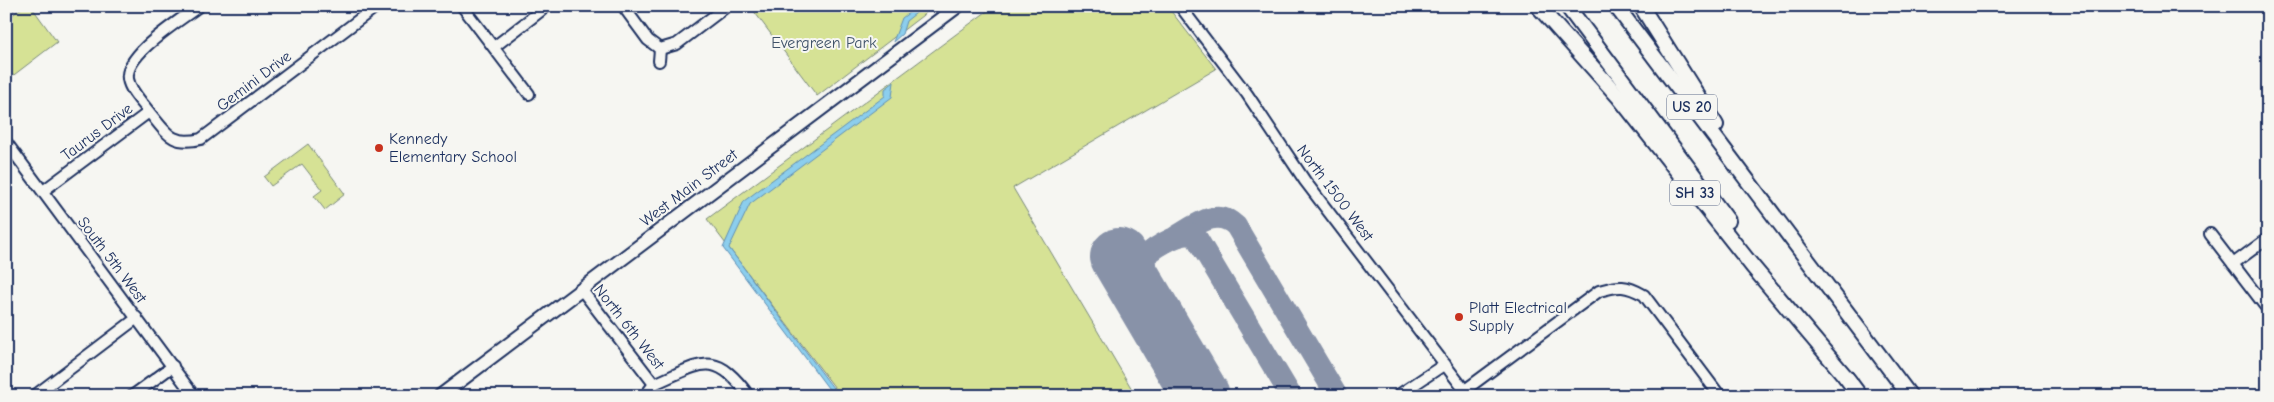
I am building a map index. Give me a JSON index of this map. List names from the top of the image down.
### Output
{
  "streets": {
    "highway": ["US 20", "SH 33"],
    "main road": ["West Main Street"],
    "street": [
      "Gemini Drive",
      "Taurus Drive",
      "North 1500 West",
      "South 5th West",
      "North 6th West"
    ]
  },
  "crossings": [
    ["Gemini Drive", "Taurus Drive"],
    ["US 20", "SH 33"],
    ["Taurus Drive", "South 5th West"],
    ["West Main Street", "North 6th West"]
  ],
  "parks": ["Evergreen Park"],
  "places": ["Kennedy Elementary School", "Platt Electrical Supply"]
}
